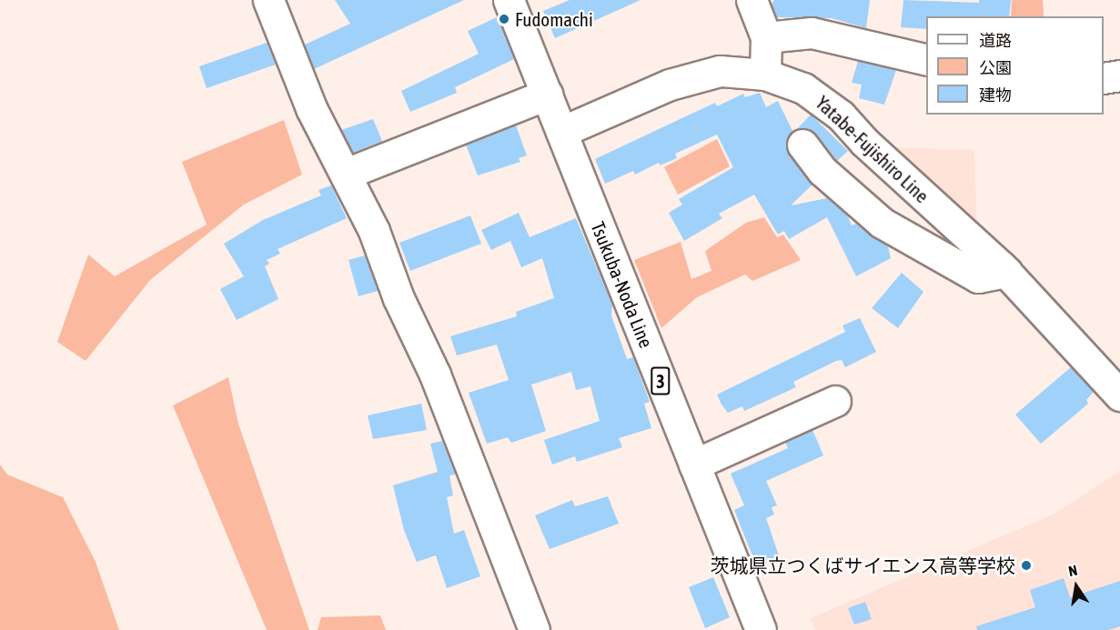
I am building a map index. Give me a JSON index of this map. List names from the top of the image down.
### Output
{
  "streets": {
    "street": ["Yatabe-Fujishiro Line", "Tsukuba-Noda Line", "3"]
  },
  "crossings": [
    ["Yatabe-Fujishiro Line", "Tsukuba-Noda Line"]
  ],
  "places": ["Fudomachi", "茨城県立つくばサイエンス高等学校"],
  "legend": ["道路", "公園", "建物"],
  "north": "top"
}
